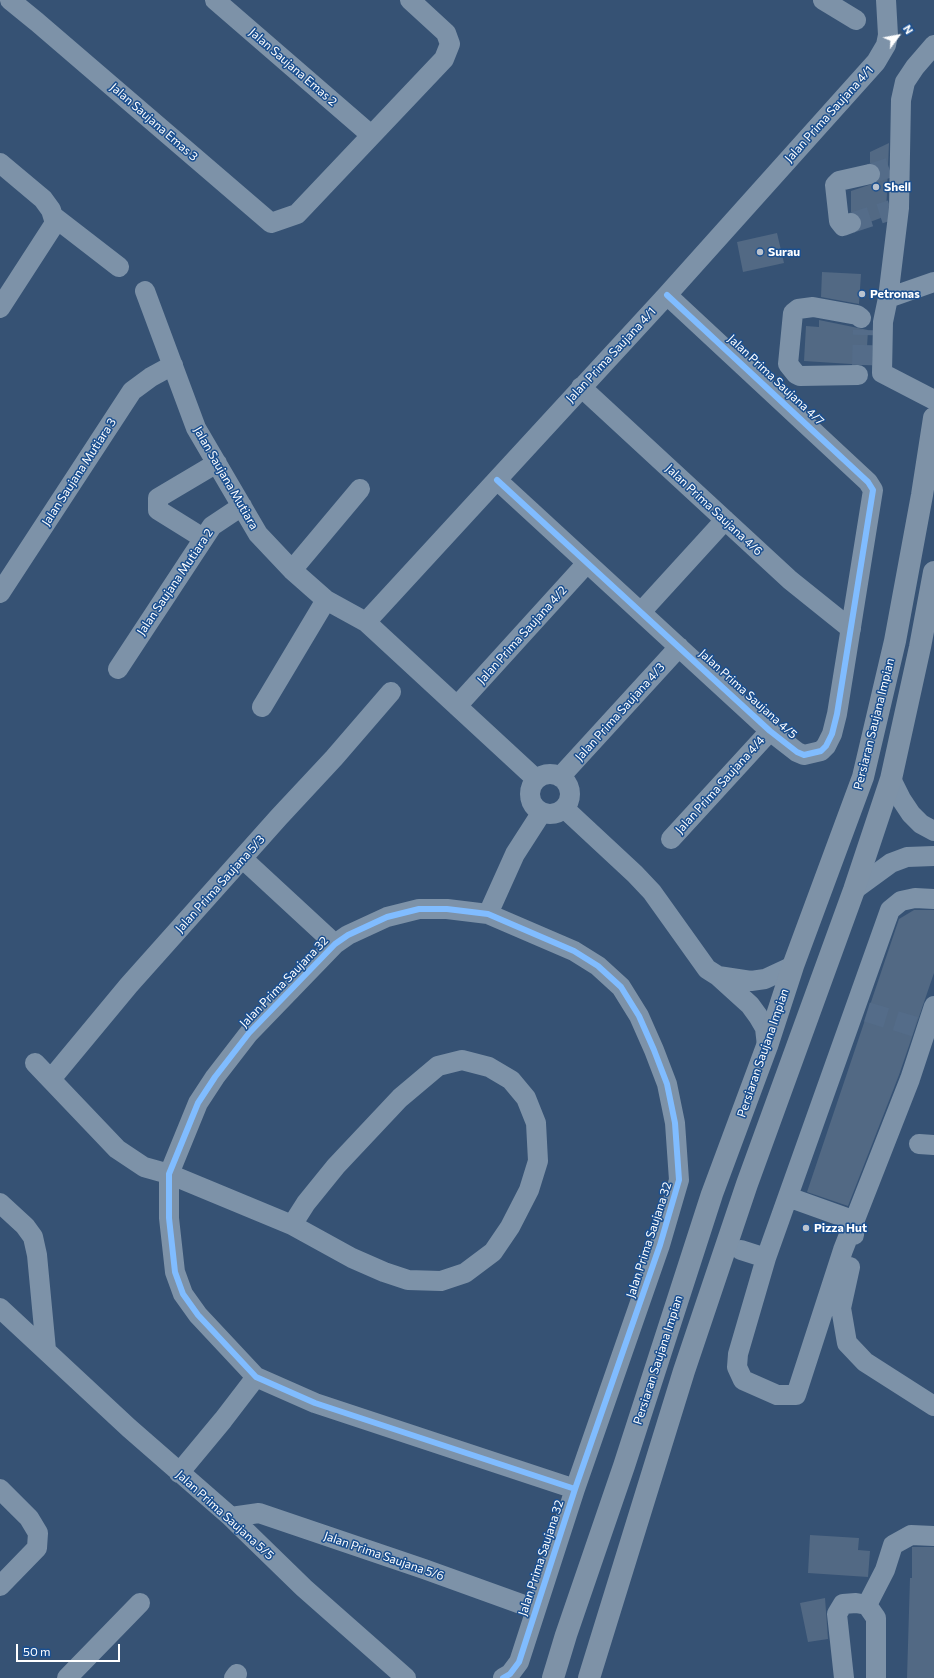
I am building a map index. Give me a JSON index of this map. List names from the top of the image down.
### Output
{
  "streets": {
    "highway": ["Persiaran Saujana Impian"],
    "street": [
      "Jalan Saujana Emas 2",
      "Jalan Prima Saujana 4/1",
      "Jalan Saujana Emas 3",
      "Jalan Prima Saujana 4/7",
      "Jalan Saujana Mutiara 3",
      "Jalan Saujana Mutiara",
      "Jalan Prima Saujana 4/6",
      "Jalan Saujana Mutiara 2",
      "Jalan Prima Saujana 4/2",
      "Jalan Prima Saujana 4/5",
      "Jalan Prima Saujana 4/3",
      "Jalan Prima Saujana 4/4",
      "Jalan Prima Saujana 5/3",
      "Jalan Prima Saujana 32",
      "Jalan Prima Saujana 5/5",
      "Jalan Prima Saujana 5/6"
    ]
  },
  "crossings": [
    ["Jalan Saujana Emas 2", "Jalan Saujana Emas 3"],
    ["Jalan Prima Saujana 4/1", "Jalan Prima Saujana 4/7"],
    ["Jalan Prima Saujana 4/1", "Jalan Saujana Mutiara"],
    ["Jalan Prima Saujana 4/1", "Jalan Prima Saujana 4/6"],
    ["Jalan Prima Saujana 4/1", "Jalan Prima Saujana 4/5"],
    ["Jalan Prima Saujana 4/7", "Jalan Prima Saujana 4/5"],
    ["Jalan Saujana Mutiara 3", "Jalan Saujana Mutiara"],
    ["Jalan Saujana Mutiara", "Jalan Saujana Mutiara 2"],
    ["Jalan Saujana Mutiara", "Jalan Prima Saujana 4/2"],
    ["Jalan Saujana Mutiara", "Jalan Prima Saujana 4/3"],
    ["Jalan Prima Saujana 4/6", "Jalan Prima Saujana 4/5"],
    ["Jalan Prima Saujana 4/2", "Jalan Prima Saujana 4/5"],
    ["Jalan Prima Saujana 4/5", "Jalan Prima Saujana 4/3"],
    ["Jalan Prima Saujana 4/5", "Jalan Prima Saujana 4/4"],
    ["Jalan Prima Saujana 32", "Jalan Prima Saujana 5/6"],
    ["Jalan Prima Saujana 5/5", "Jalan Prima Saujana 5/6"]
  ],
  "places": [
    "Shell",
    "Surau",
    "Petronas",
    "Pizza Hut"
  ],
  "scale_bar": "50 m",
  "north": "top right"
}
